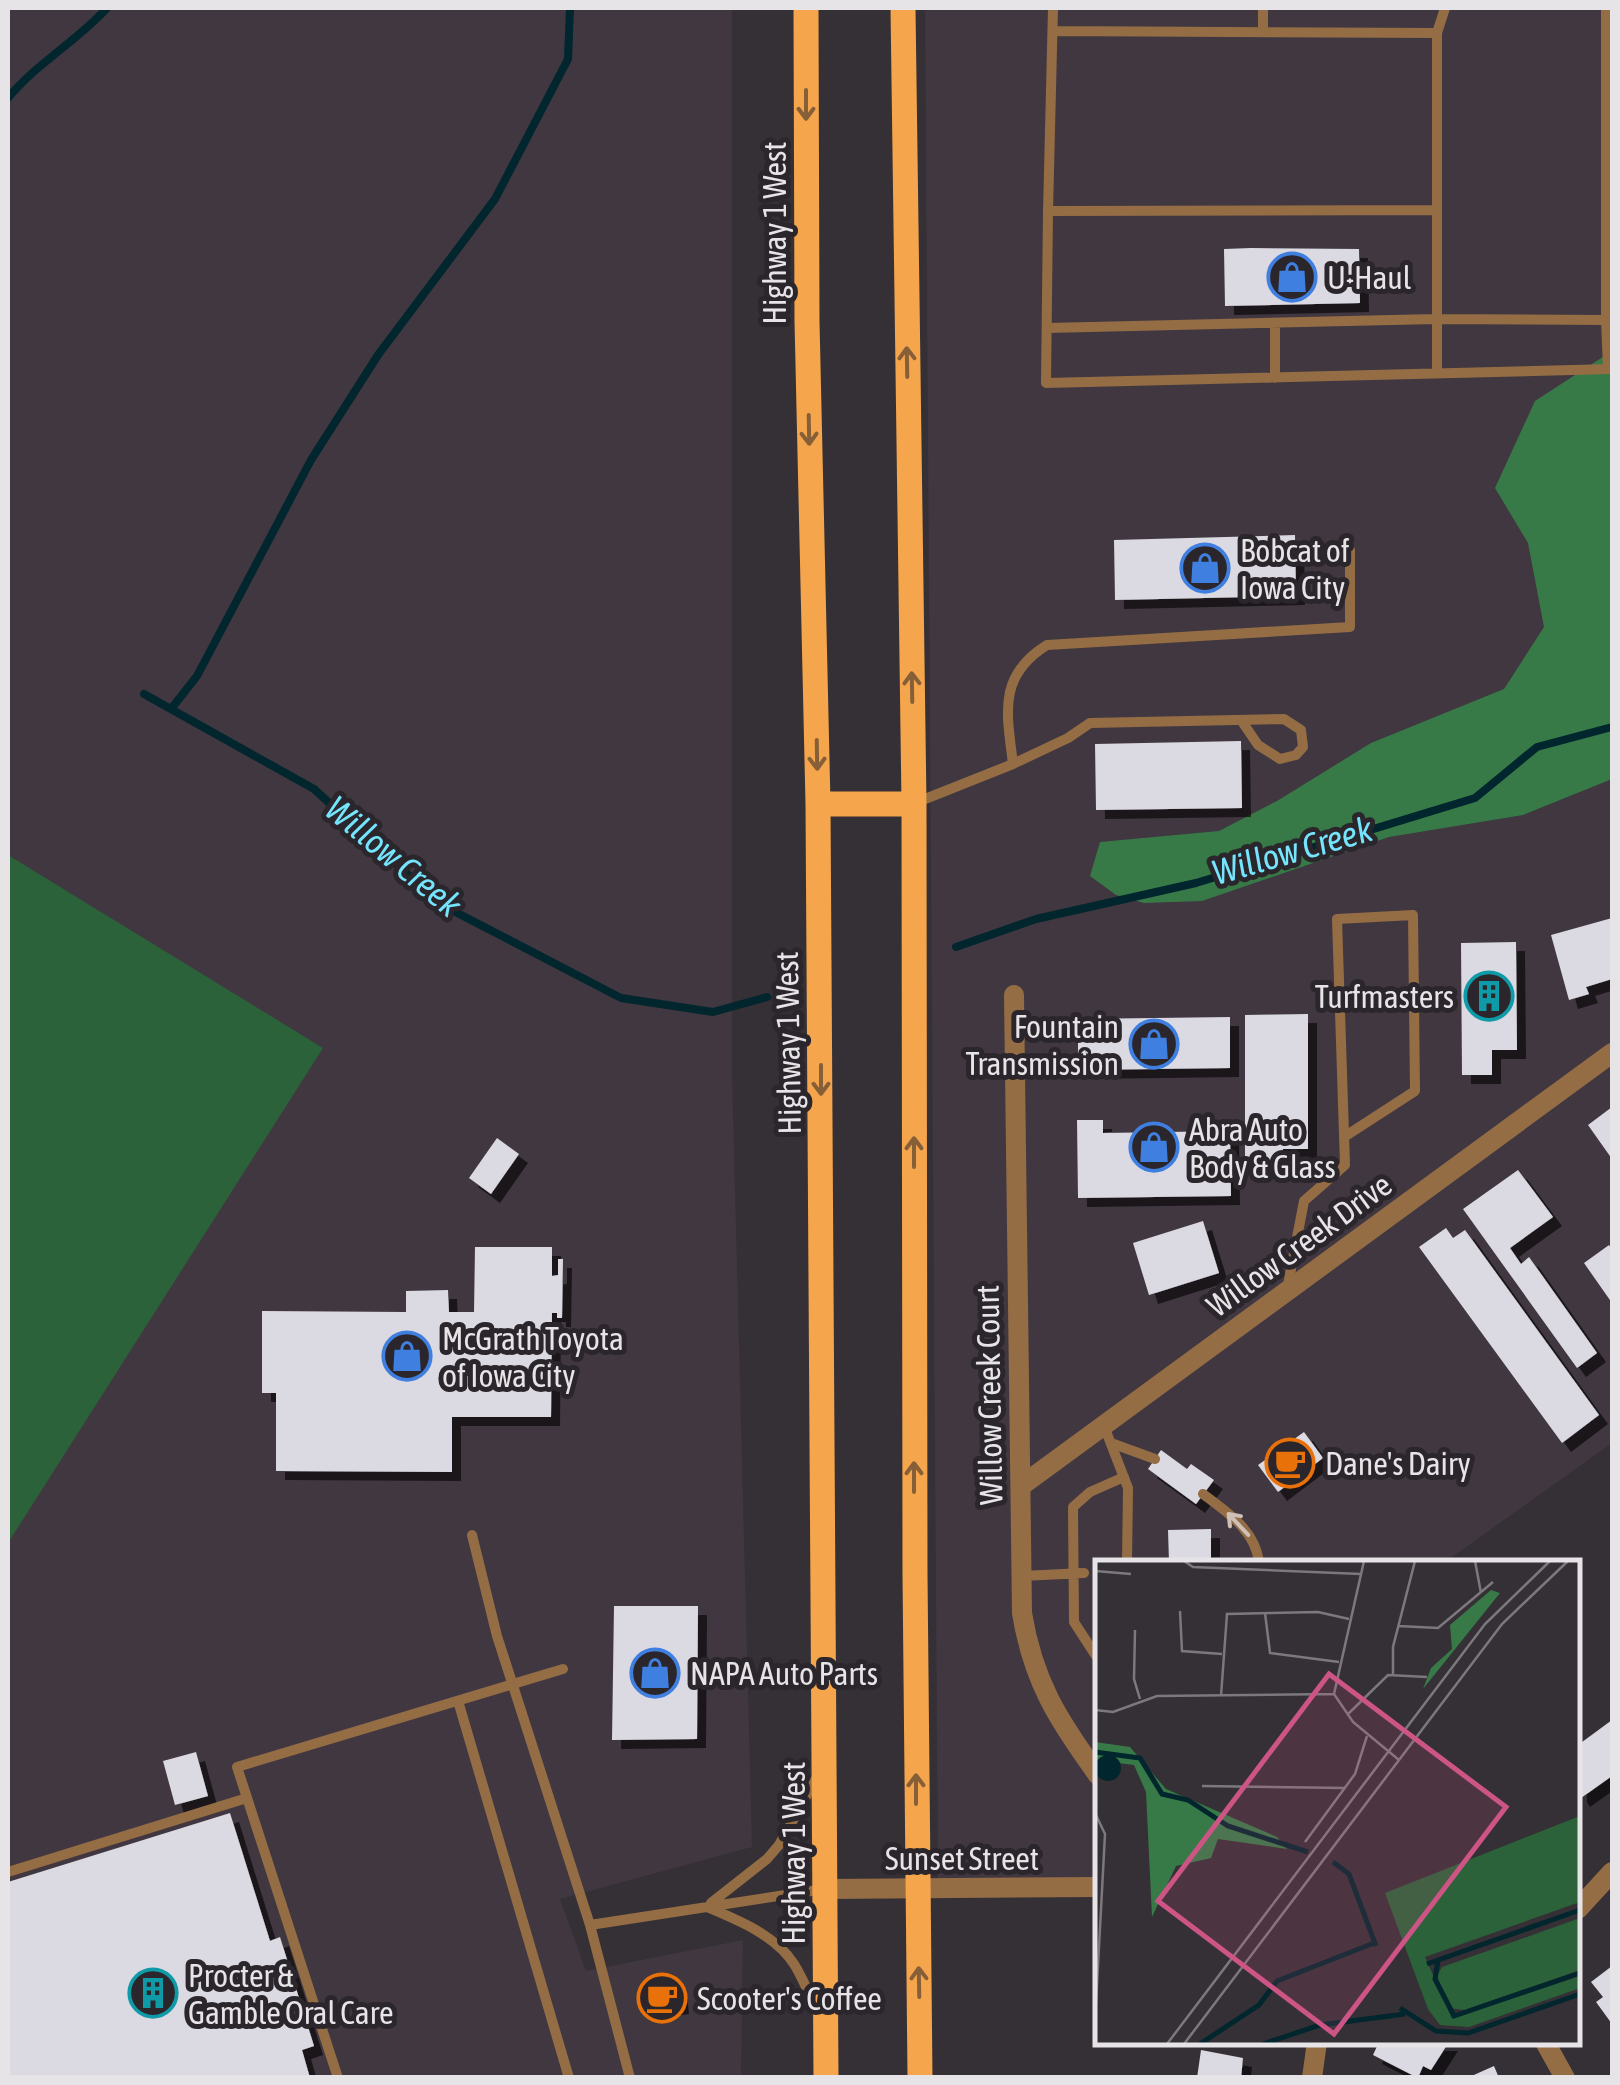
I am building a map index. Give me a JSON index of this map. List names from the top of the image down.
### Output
{
  "streets": {
    "main road": ["Highway 1 West"],
    "street": ["Willow Creek Drive", "Willow Creek Court", "Sunset Street"]
  },
  "crossings": [
    ["Highway 1 West", "Sunset Street"],
    ["Willow Creek Drive", "Willow Creek Court"]
  ],
  "water": ["Willow Creek"],
  "places": {
    "shop": [
      "U-Haul",
      "Bobcat of Iowa City",
      "Fountain Transmission",
      "Abra Auto Body & Glass",
      "McGrath Toyota of Iowa City",
      "NAPA Auto Parts"
    ],
    "building": ["Turfmasters", "Procter & Gamble Oral Care"],
    "cafe": ["Dane's Dairy", "Scooter's Coffee"]
  }
}
